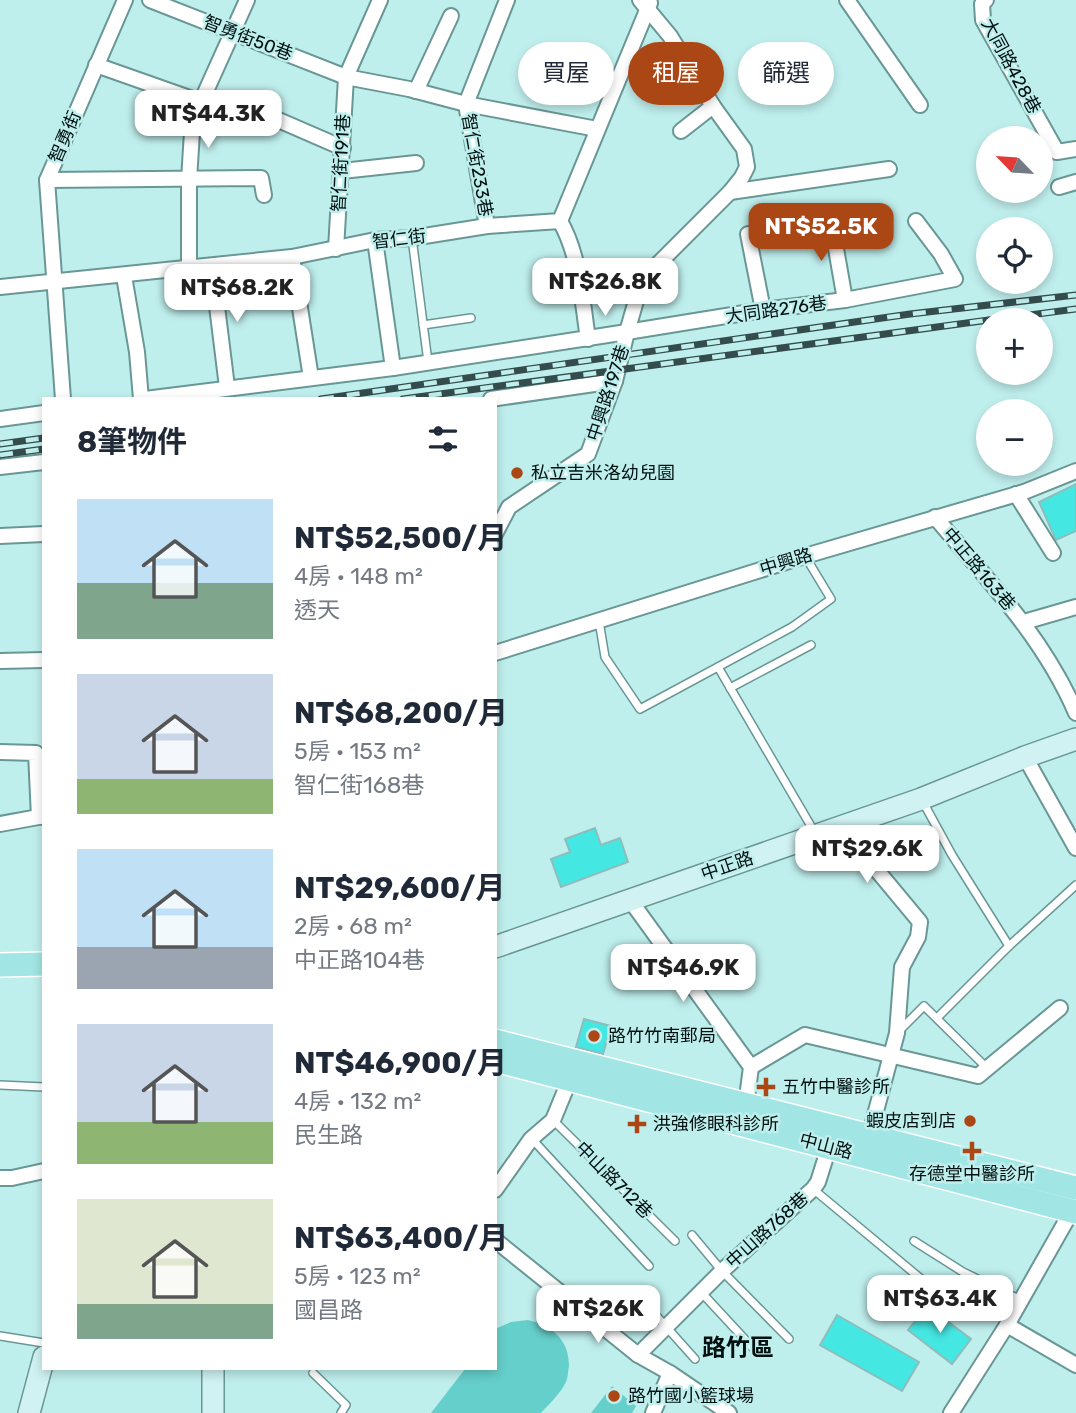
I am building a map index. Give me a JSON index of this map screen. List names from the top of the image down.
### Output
{
  "streets": {
    "main road": ["中山路"],
    "street": [
      "智勇街50巷",
      "大同路428巷",
      "智勇街",
      "智仁街191巷",
      "智仁街233巷",
      "智仁街",
      "大同路276巷",
      "中興路197巷",
      "中興路",
      "中正路163巷",
      "中正路",
      "中山路768巷"
    ],
    "lane": ["中山路712巷"]
  },
  "crossings": [
    ["智勇街50巷", "智仁街191巷"],
    ["智勇街50巷", "智仁街233巷"],
    ["智勇街", "智仁街"],
    ["智仁街191巷", "智仁街"],
    ["智仁街233巷", "智仁街"],
    ["大同路276巷", "中興路197巷"],
    ["中興路", "中正路163巷"],
    ["中山路", "中山路768巷"]
  ],
  "districts": ["路竹區"],
  "places": {
    "other": [
      "私立吉米洛幼兒園",
      "路竹竹南郵局",
      "蝦皮店到店",
      "路竹國小籃球場"
    ],
    "health": ["五竹中醫診所", "洪強修眼科診所", "存德堂中醫診所"]
  },
  "north": "top left",
  "page": {
    "chip": ["買屋", "租屋", "篩選"],
    "price": [
      "NT$44.3K",
      "NT$52.5K",
      "NT$26.8K",
      "NT$68.2K",
      "NT$29.6K",
      "NT$46.9K",
      "NT$63.4K",
      "NT$26K"
    ],
    "map_buttons": ["+", "−"],
    "heading": "8筆物件",
    "list": [
      {
        "name": "NT$52,500/月",
        "note": "4房 · 148 m² · 透天"
      },
      {
        "name": "NT$68,200/月",
        "note": "5房 · 153 m² · 智仁街168巷"
      },
      {
        "name": "NT$29,600/月",
        "note": "2房 · 68 m² · 中正路104巷"
      },
      {
        "name": "NT$46,900/月",
        "note": "4房 · 132 m² · 民生路"
      },
      {
        "name": "NT$63,400/月",
        "note": "5房 · 123 m² · 國昌路"
      }
    ]
  }
}
